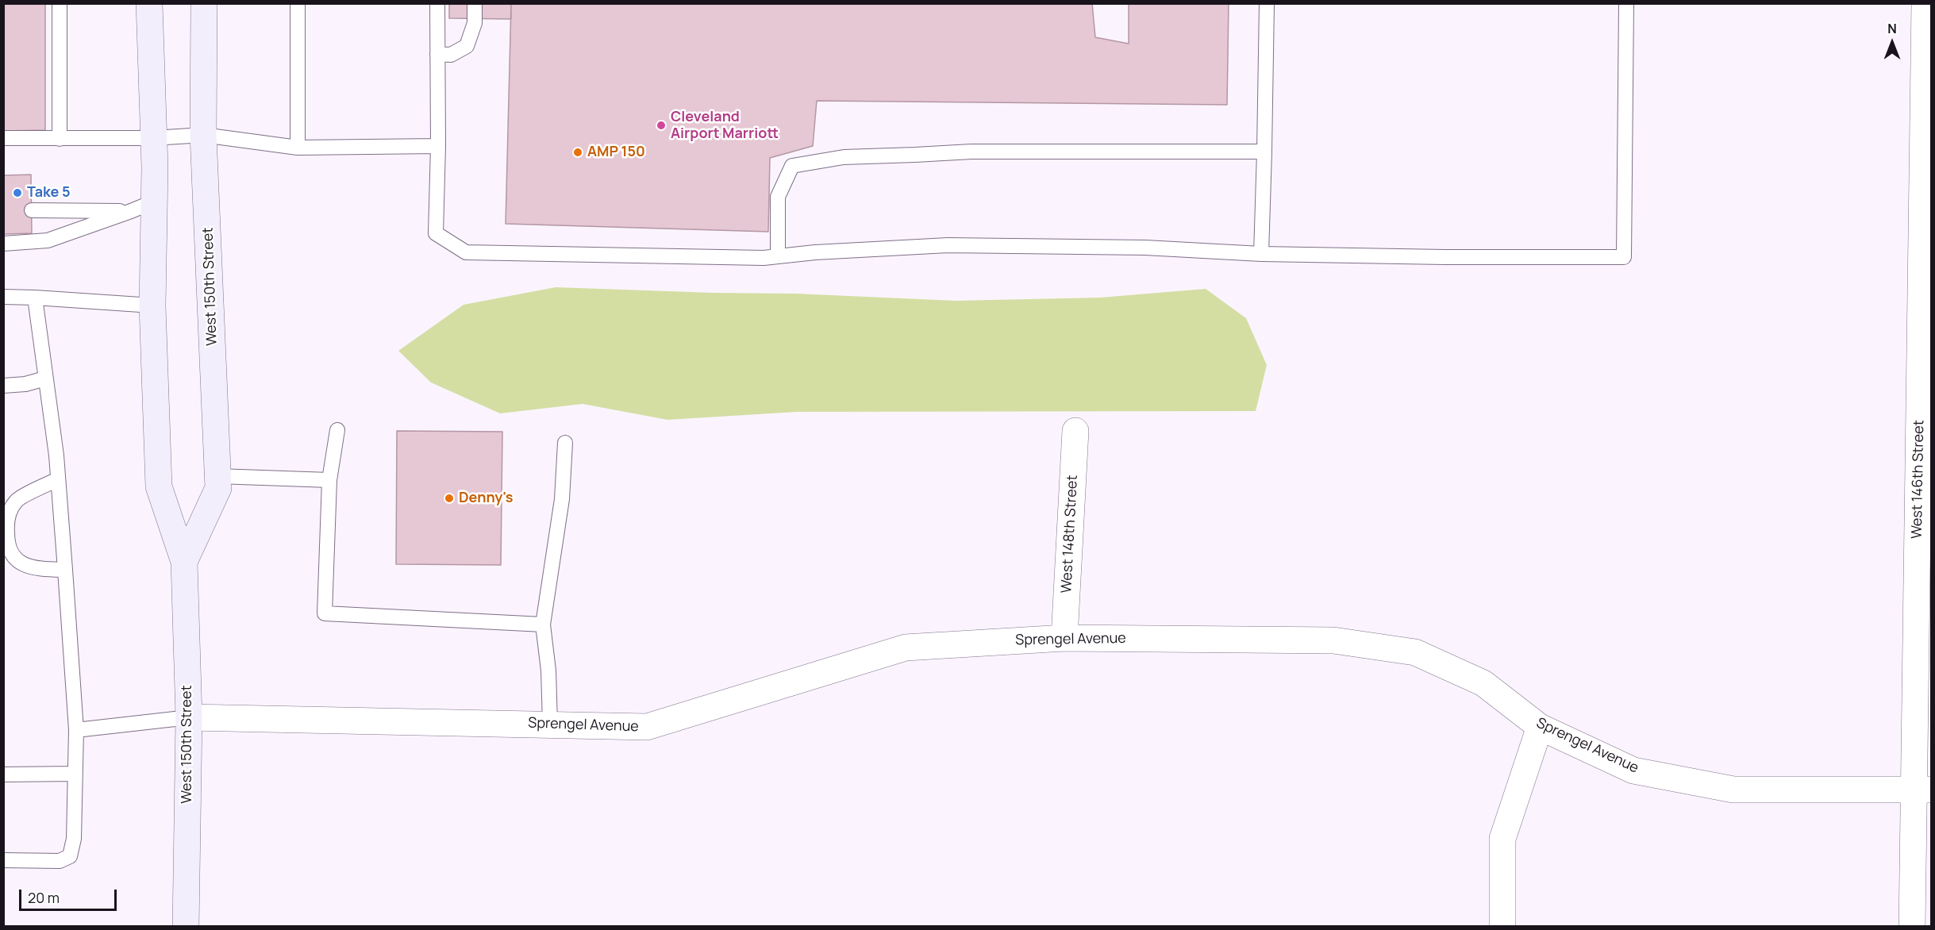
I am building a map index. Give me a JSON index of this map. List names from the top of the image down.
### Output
{
  "streets": {
    "main road": ["West 150th Street"],
    "street": ["West 146th Street", "West 148th Street", "Sprengel Avenue"]
  },
  "crossings": [
    ["West 150th Street", "Sprengel Avenue"],
    ["West 146th Street", "Sprengel Avenue"],
    ["West 148th Street", "Sprengel Avenue"]
  ],
  "places": [
    "Cleveland Airport Marriott",
    "AMP 150",
    "Take 5",
    "Denny's"
  ],
  "scale_bar": "20 m",
  "north": "top"
}
